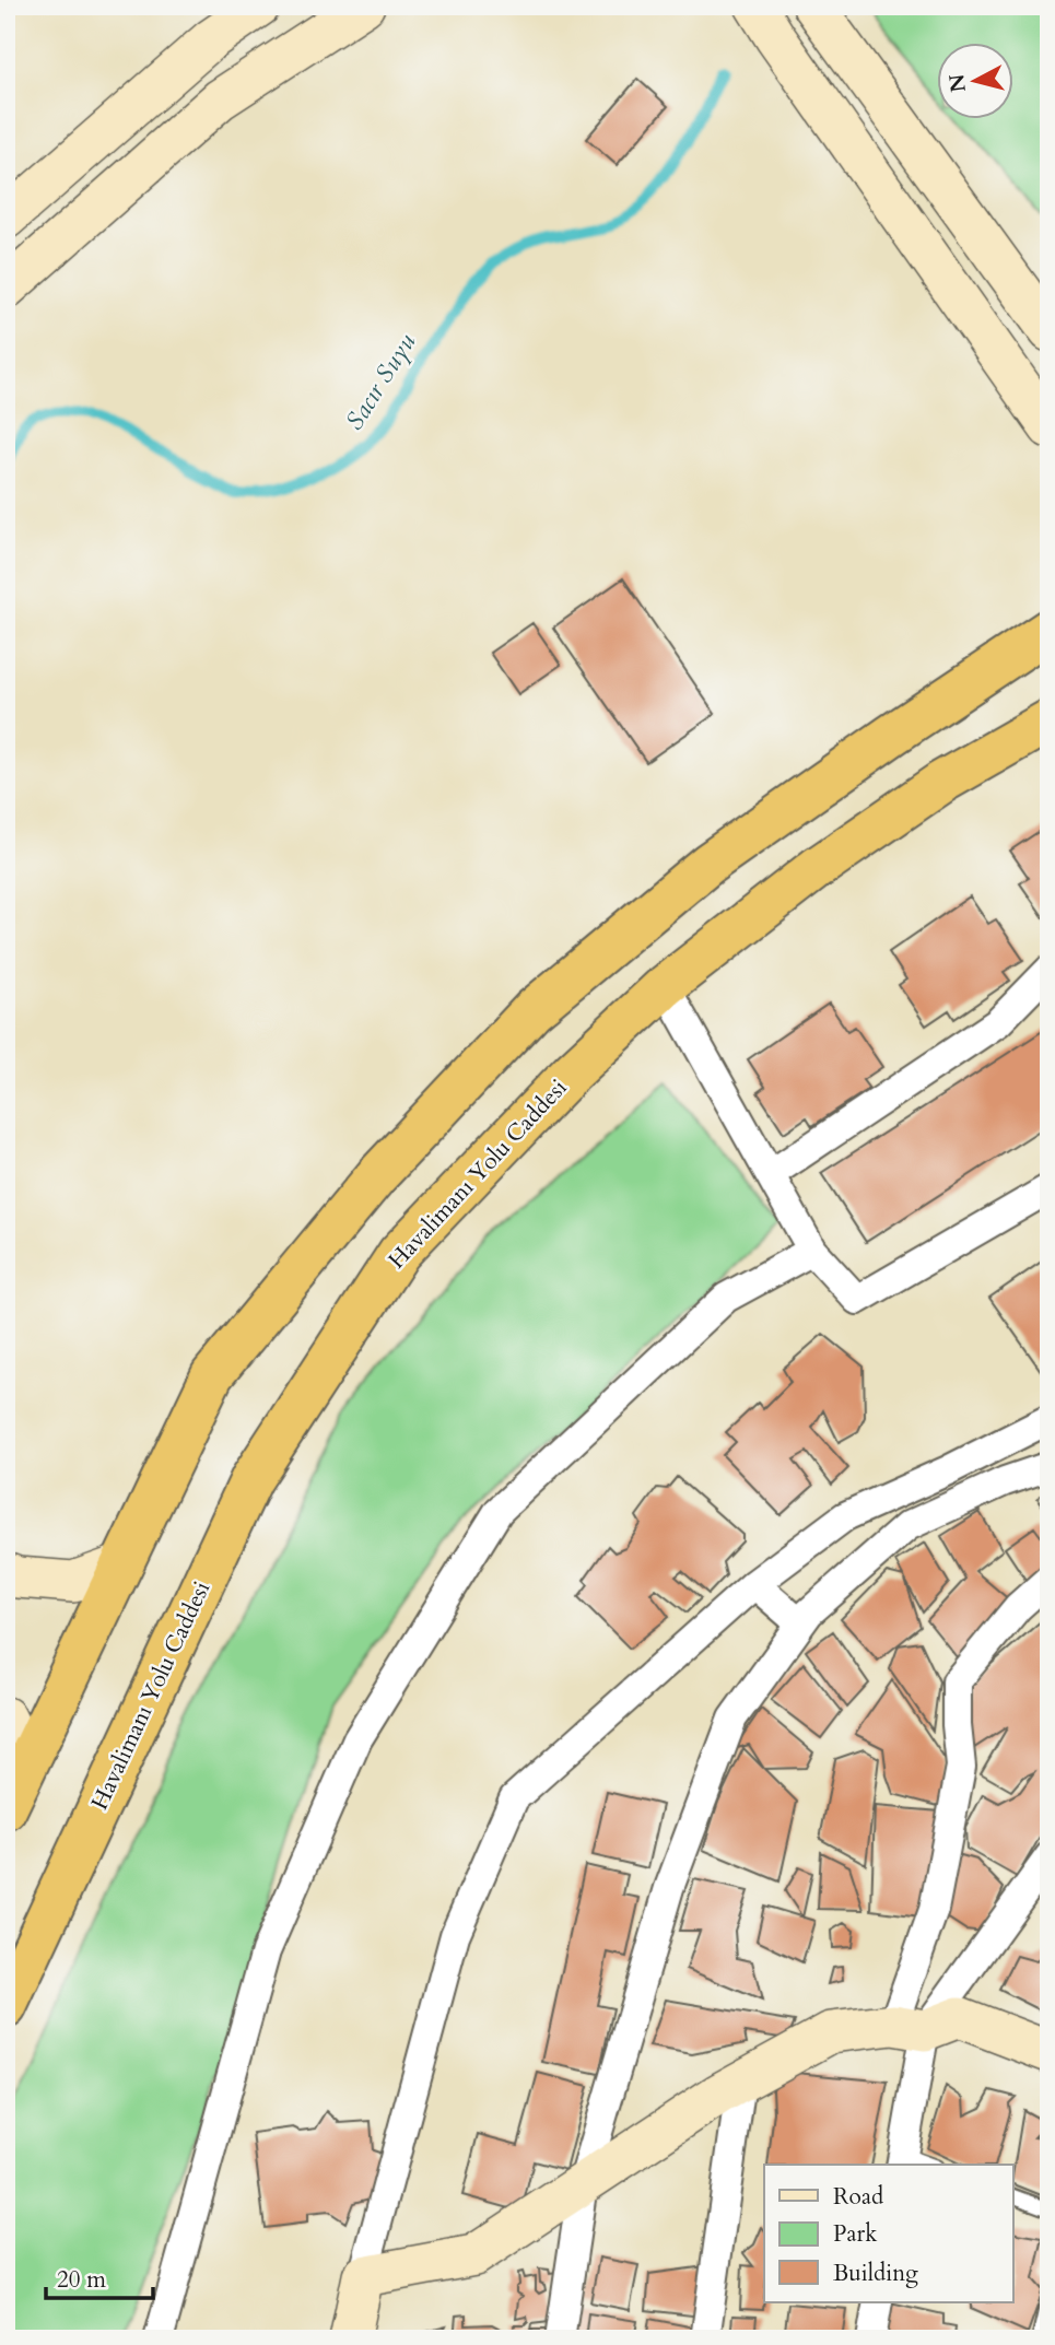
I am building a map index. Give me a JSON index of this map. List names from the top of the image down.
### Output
{
  "streets": {
    "highway": ["Havalimanı Yolu Caddesi"]
  },
  "water": ["Sacır Suyu"],
  "legend": ["Road", "Park", "Building"],
  "scale_bar": "20 m",
  "north": "left"
}
